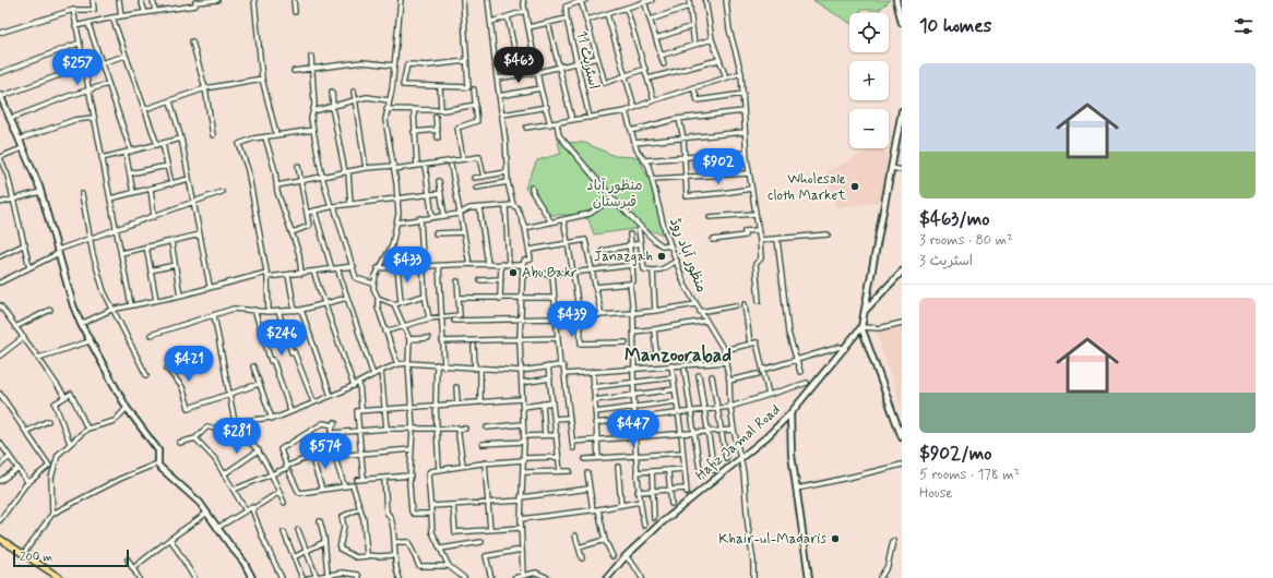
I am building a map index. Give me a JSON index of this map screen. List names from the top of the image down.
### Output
{
  "streets": {
    "main road": ["Hafiz Jamal Road"],
    "street": ["اسٹریٹ 11", "منظور آباد روڈ"]
  },
  "crossings": [
    ["منظور آباد روڈ", "Hafiz Jamal Road"]
  ],
  "districts": ["Manzoorabad"],
  "parks": ["منظور آباد قبرستان"],
  "places": [
    "Wholesale cloth Market",
    "Janazgah",
    "Abu Bakr",
    "Khair-ul-Madaris"
  ],
  "scale_bar": "200 m",
  "page": {
    "heading": "10 homes",
    "map_buttons": ["+", "−"],
    "price": [
      "$463",
      "$257",
      "$902",
      "$433",
      "$439",
      "$246",
      "$421",
      "$447",
      "$281",
      "$574"
    ],
    "list": [
      {
        "name": "$463/mo",
        "note": "3 rooms · 80 m² · اسٹریٹ 3"
      },
      {
        "name": "$902/mo",
        "note": "5 rooms · 178 m² · House"
      }
    ],
    "scale": "200 m"
  }
}
